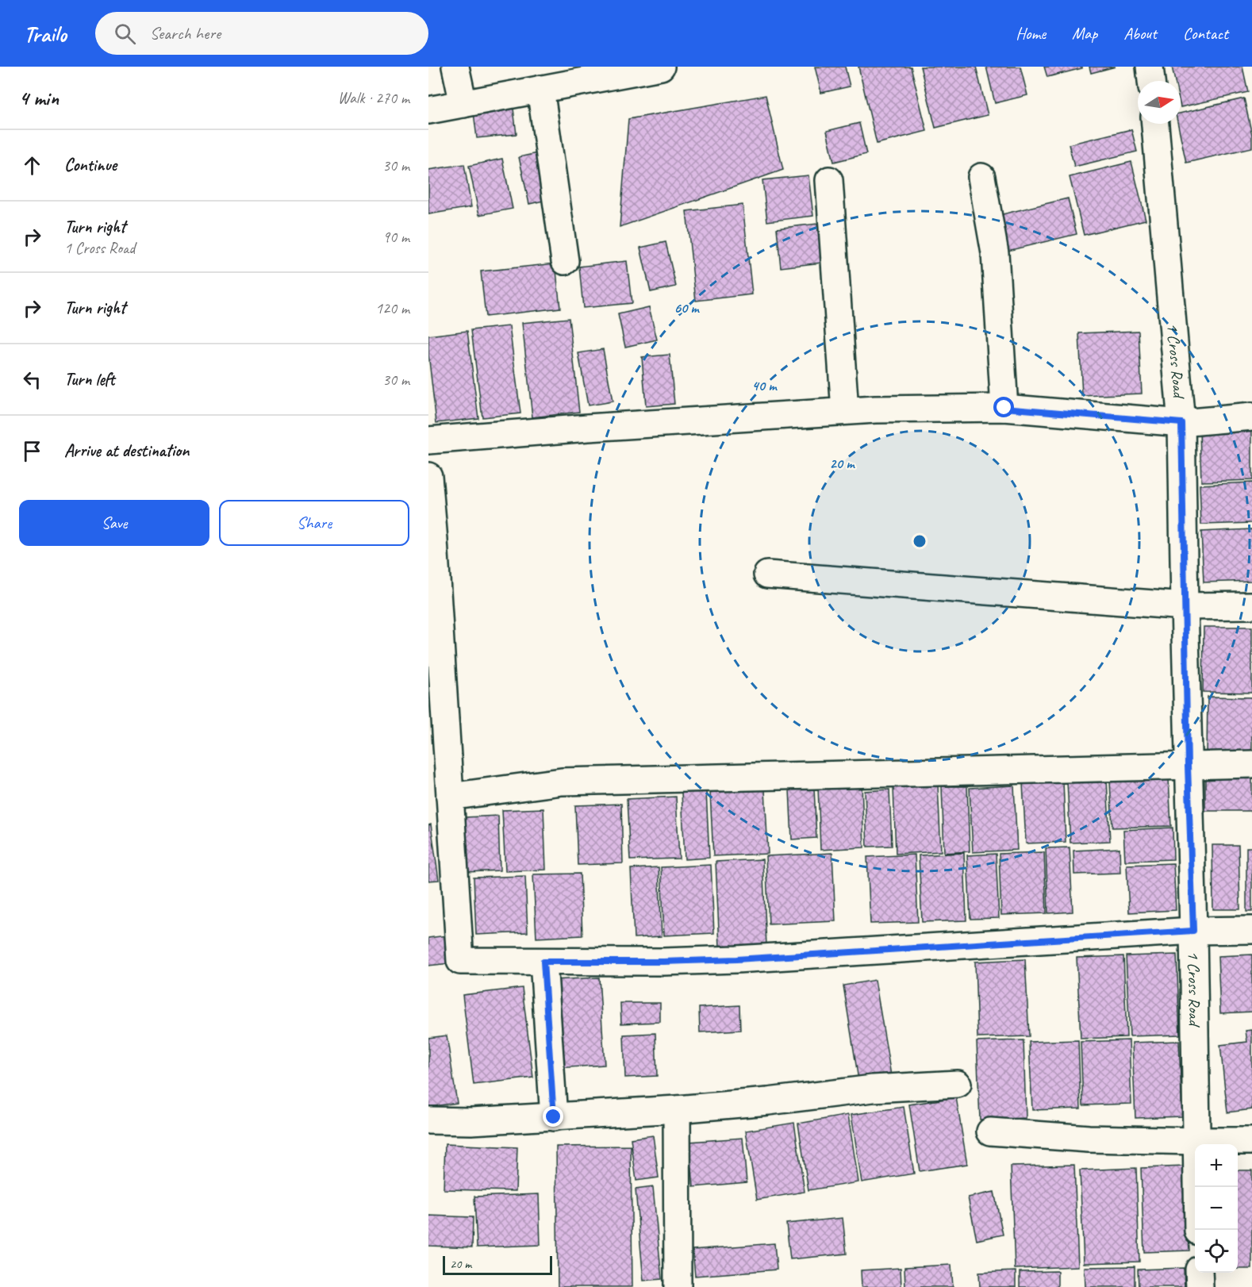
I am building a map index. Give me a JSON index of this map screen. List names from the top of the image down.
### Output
{
  "streets": {
    "street": ["1 Cross Road"]
  },
  "scale_bar": "20 m",
  "north": "right",
  "page": {
    "header": "Trailo",
    "search": "Search here",
    "nav": [
      "Home",
      "Map",
      "About",
      "Contact"
    ],
    "heading": ["4 min", "Walk · 270 m"],
    "list": [
      ["Continue", "30 m"],
      ["Turn right", "1 Cross Road", "90 m"],
      ["Turn right", "120 m"],
      ["Turn left", "30 m"],
      "Arrive at destination"
    ],
    "buttons": ["Save", "Share"],
    "map_buttons": ["+", "−"],
    "scale": "20 m"
  },
  "rings": ["60 m", "40 m", "20 m"]
}
